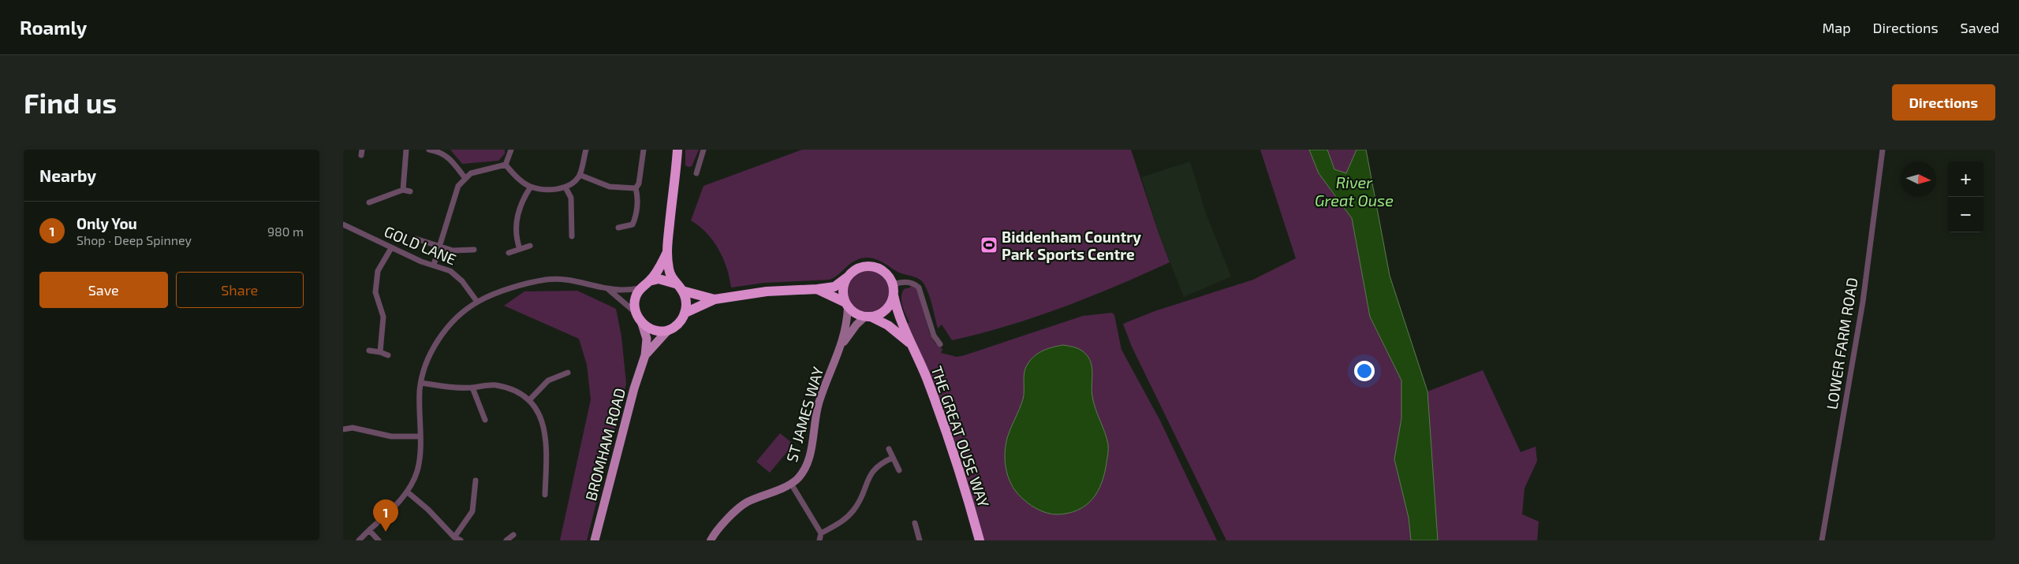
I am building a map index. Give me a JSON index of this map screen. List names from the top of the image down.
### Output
{
  "streets": {
    "highway": ["THE GREAT OUSE WAY"],
    "main road": ["BROMHAM ROAD"],
    "street": ["GOLD LANE", "LOWER FARM ROAD", "ST JAMES WAY"]
  },
  "water": ["River Great Ouse"],
  "places": {
    "sports": ["Biddenham Country Park Sports Centre"]
  },
  "north": "right",
  "page": {
    "header": "Roamly",
    "nav": ["Map", "Directions", "Saved"],
    "buttons": [
      "Directions",
      ["Save", "Share"]
    ],
    "title": "Find us",
    "heading": "Nearby",
    "map_buttons": ["+", "−"],
    "list": [
      {
        "mark": "1",
        "name": "Only You",
        "note": "Shop · Deep Spinney",
        "value": "980 m"
      }
    ],
    "pins": "1"
  }
}
